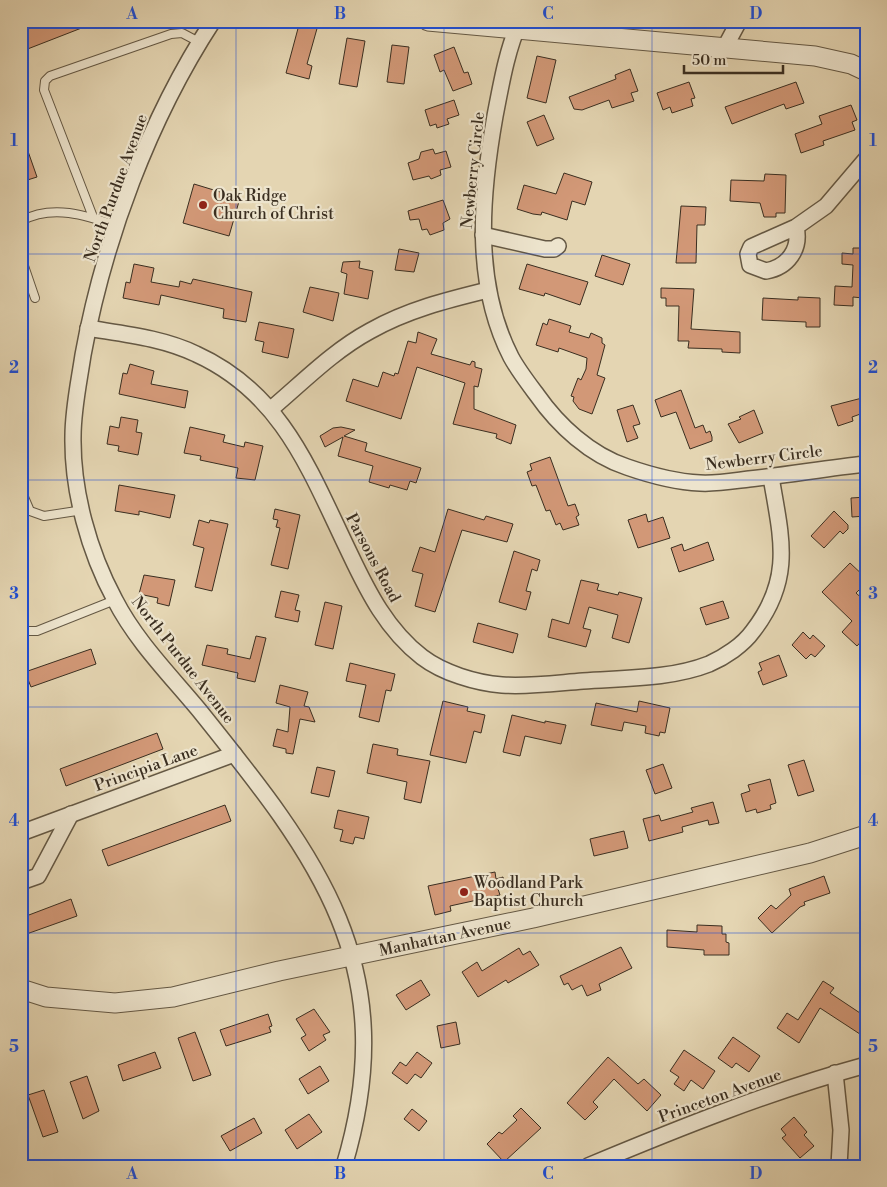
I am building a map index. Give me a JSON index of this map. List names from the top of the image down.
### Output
{
  "streets": {
    "street": [
      "Newberry Circle",
      "North Purdue Avenue",
      "Parsons Road",
      "Principia Lane",
      "Manhattan Avenue",
      "Princeton Avenue"
    ]
  },
  "crossings": [
    ["Newberry Circle", "Parsons Road"],
    ["North Purdue Avenue", "Parsons Road"],
    ["North Purdue Avenue", "Principia Lane"],
    ["North Purdue Avenue", "Manhattan Avenue"]
  ],
  "places": ["Oak Ridge Church of Christ", "Woodland Park Baptist Church"],
  "scale_bar": "50 m",
  "grid": {
    "columns": [
      "A",
      "B",
      "C",
      "D"
    ],
    "rows": [
      "1",
      "2",
      "3",
      "4",
      "5"
    ]
  }
}
